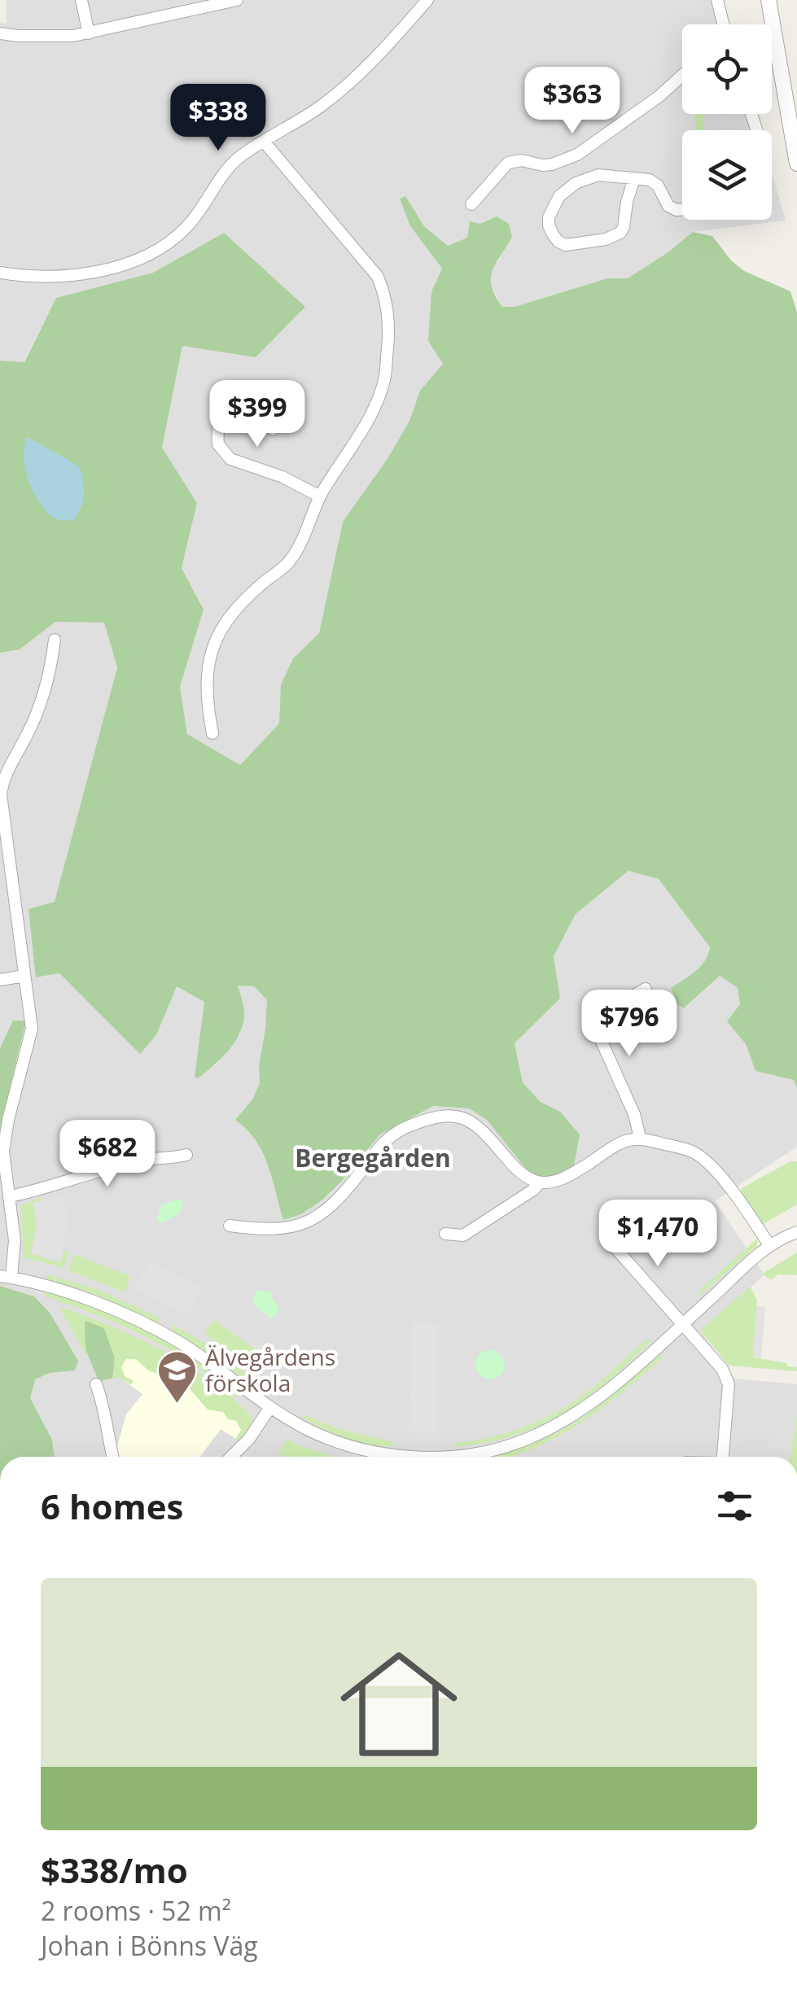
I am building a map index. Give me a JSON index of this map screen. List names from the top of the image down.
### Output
{
  "districts": ["Bergegården"],
  "places": {
    "school or university": ["Älvegårdens förskola"]
  },
  "page": {
    "price": [
      "$363",
      "$338",
      "$399",
      "$796",
      "$682",
      "$1,470"
    ],
    "heading": "6 homes",
    "list": [
      {
        "name": "$338/mo",
        "note": "2 rooms · 52 m² · Johan i Bönns Väg"
      }
    ]
  }
}
